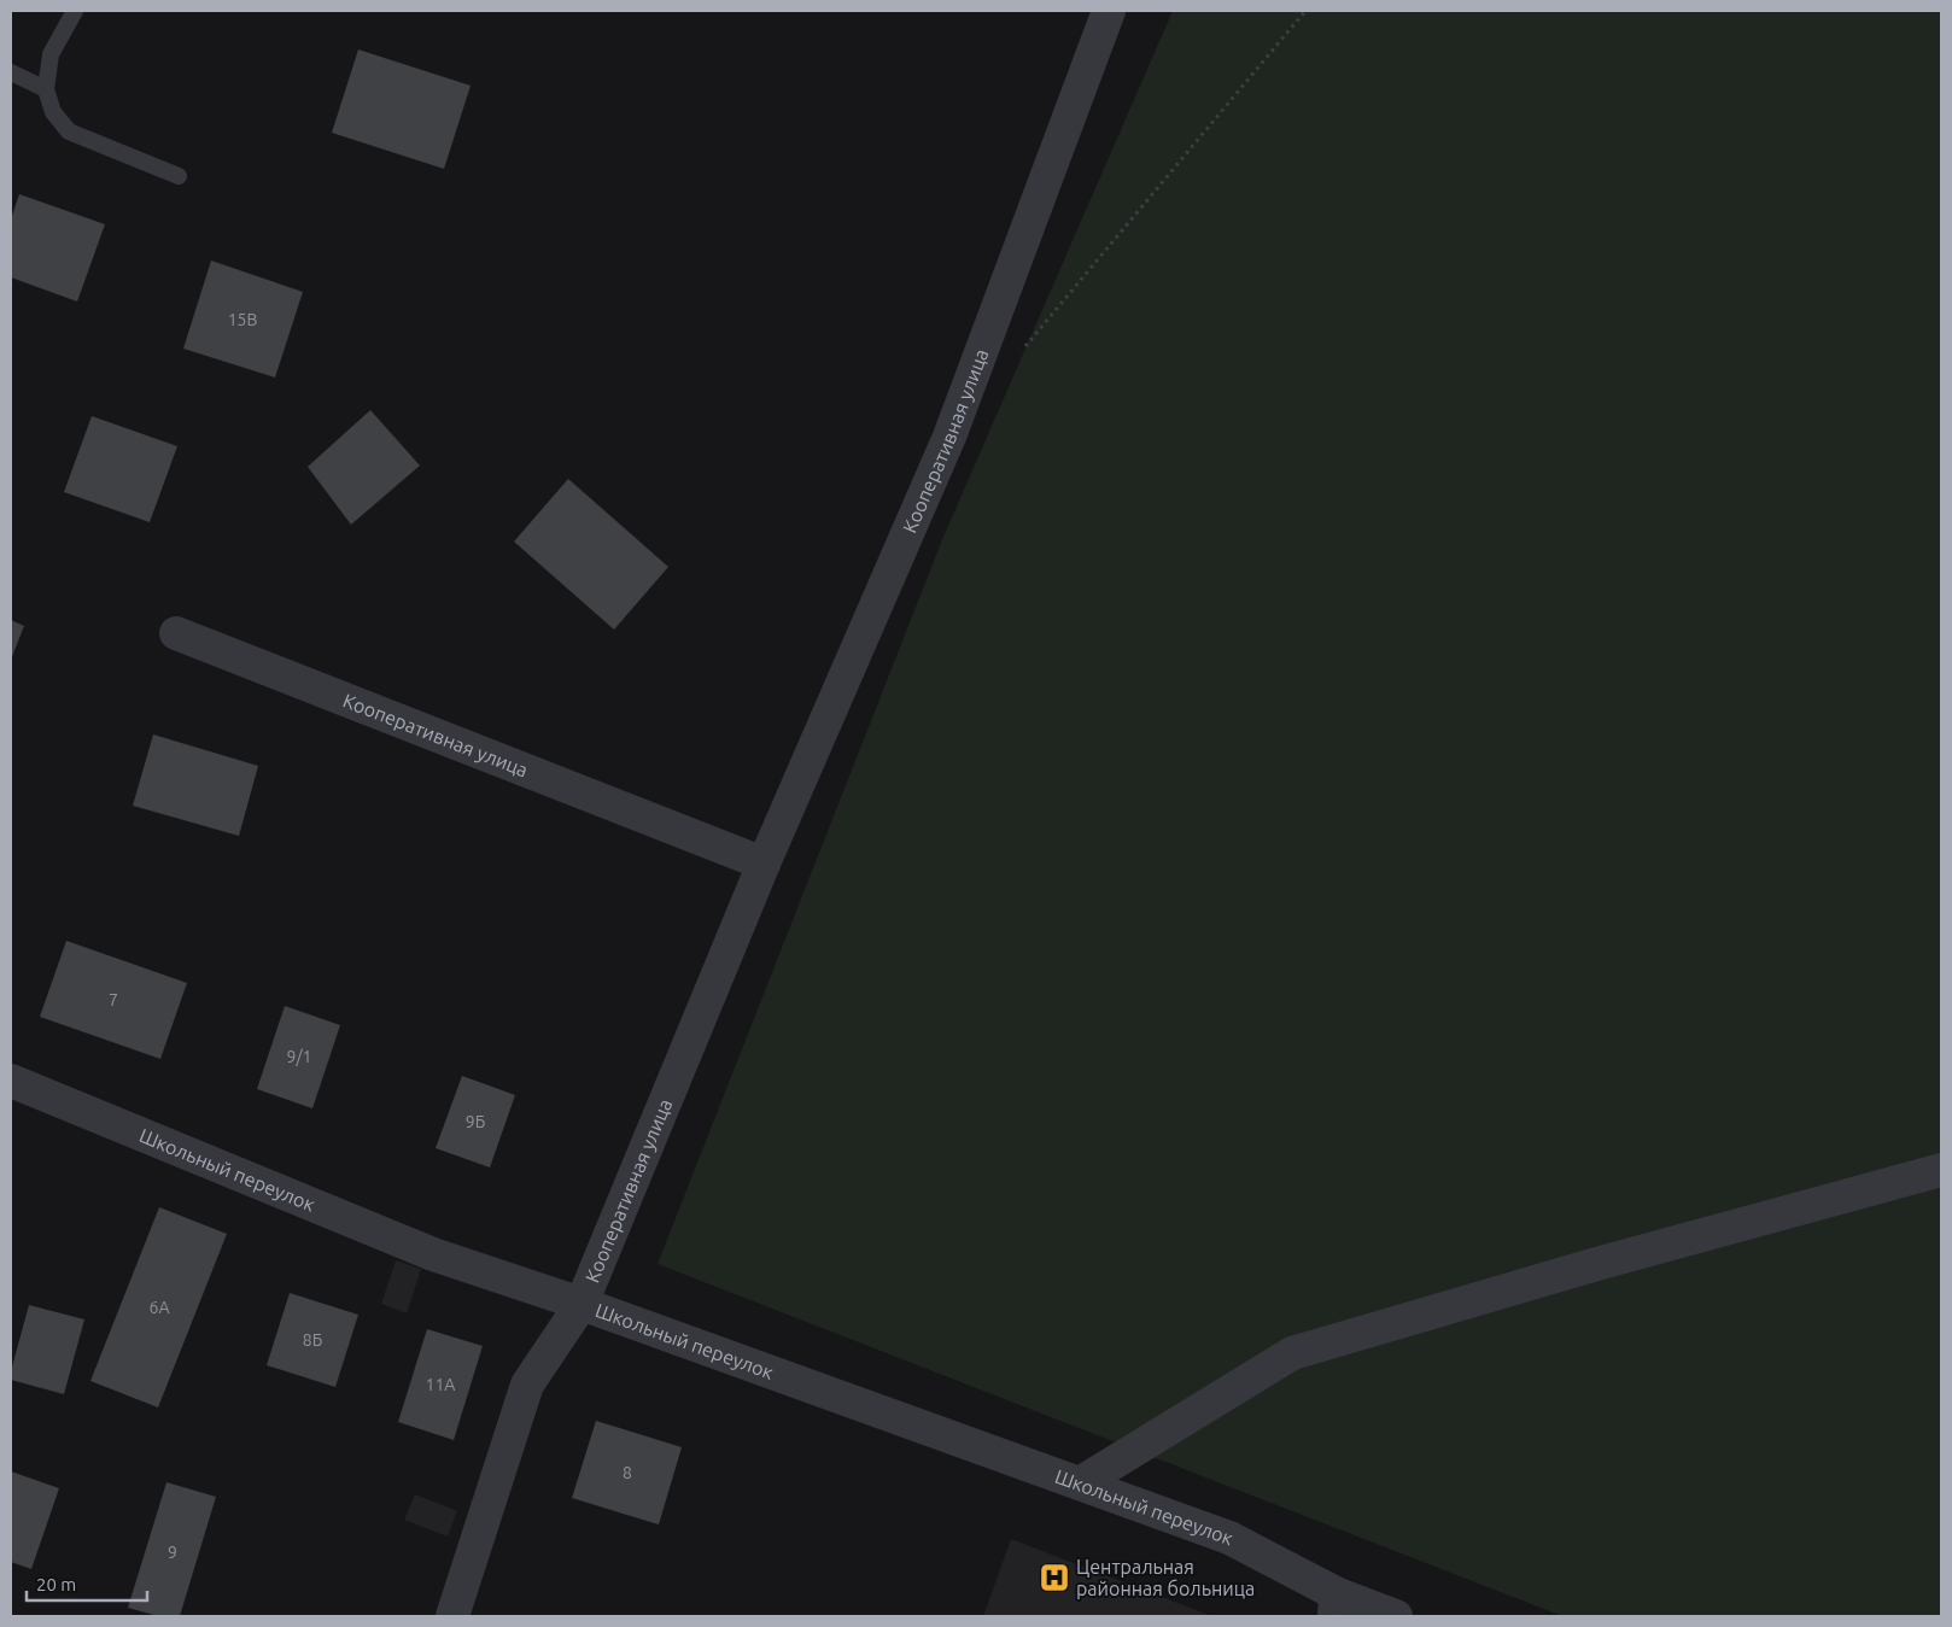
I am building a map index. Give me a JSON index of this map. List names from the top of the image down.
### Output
{
  "streets": {
    "street": ["Кооперативная улица", "Школьный переулок"]
  },
  "crossings": [
    ["Кооперативная улица", "Школьный переулок"]
  ],
  "places": {
    "hospital": ["Центральная районная больница"]
  },
  "house_numbers": [
    "15В",
    "7",
    "9/1",
    "9Б",
    "6А",
    "8Б",
    "11А",
    "8",
    "9"
  ],
  "scale_bar": "20 m"
}
